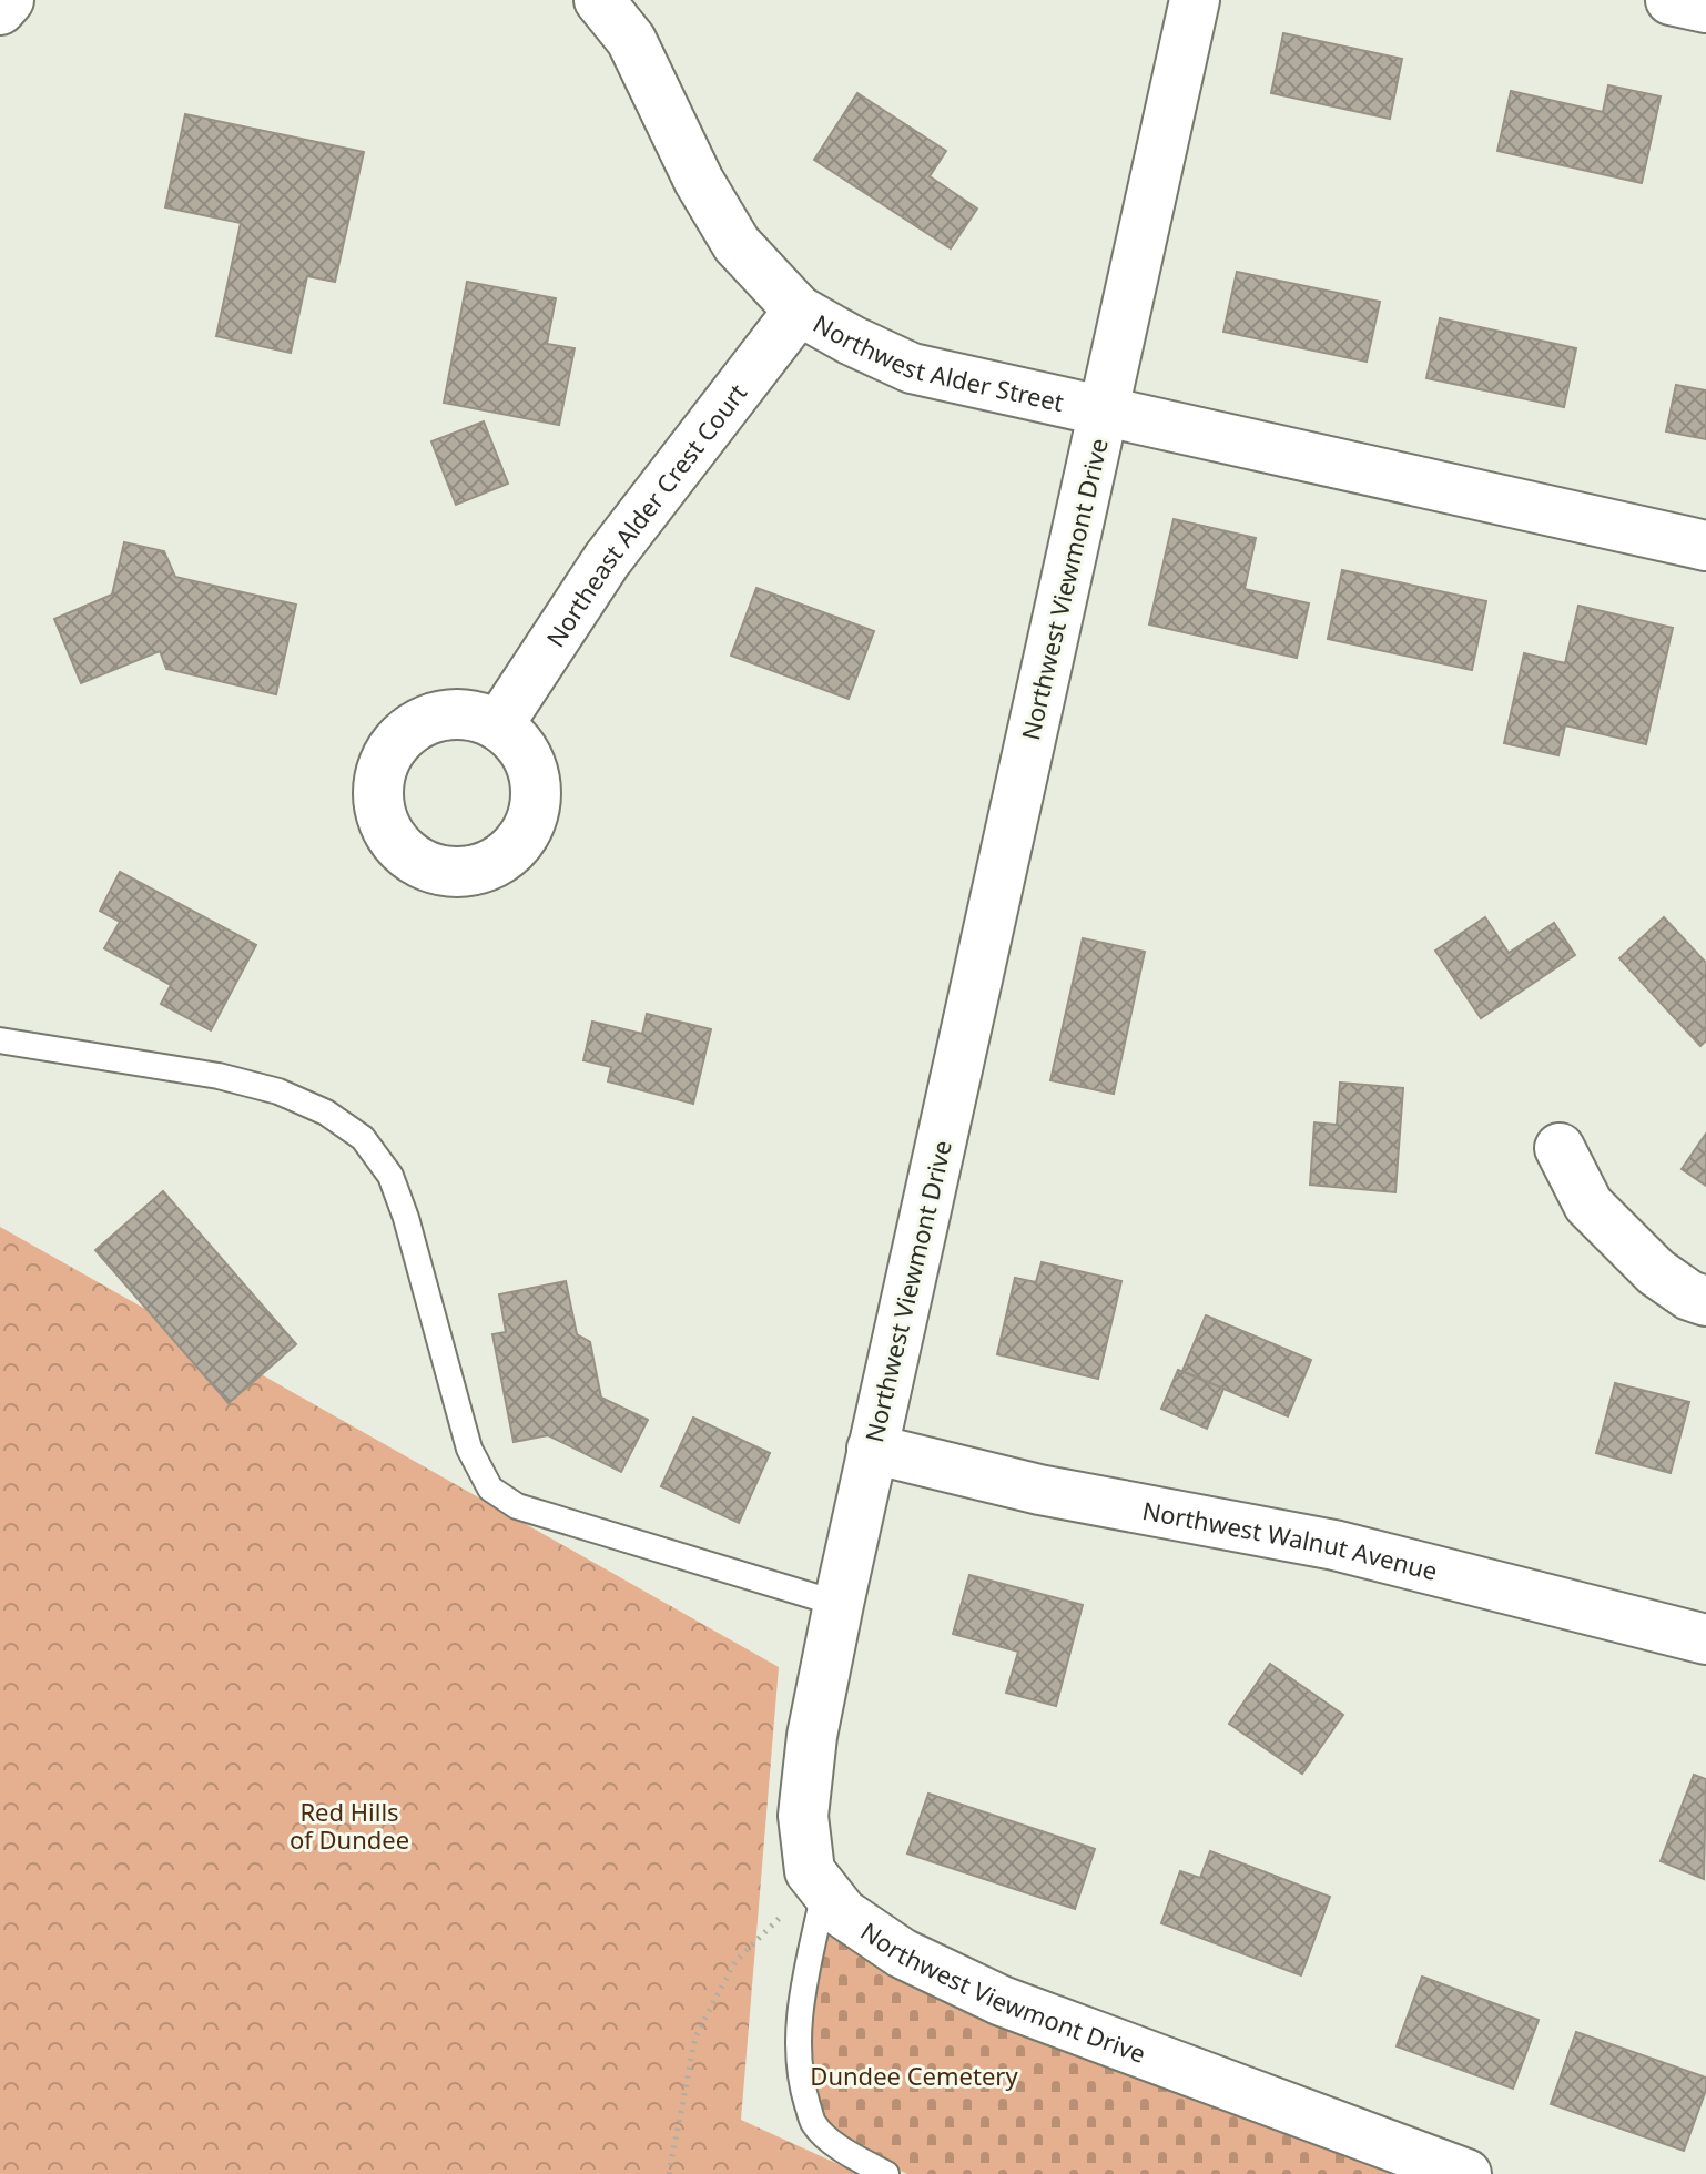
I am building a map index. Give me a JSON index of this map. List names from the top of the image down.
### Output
{
  "streets": {
    "street": [
      "Northwest Alder Street",
      "Northeast Alder Crest Court",
      "Northwest Viewmont Drive",
      "Northwest Walnut Avenue"
    ]
  },
  "crossings": [
    ["Northwest Alder Street", "Northeast Alder Crest Court"],
    ["Northwest Alder Street", "Northwest Viewmont Drive"],
    ["Northwest Viewmont Drive", "Northwest Walnut Avenue"]
  ],
  "parks": ["Red Hills of Dundee", "Dundee Cemetery"]
}
